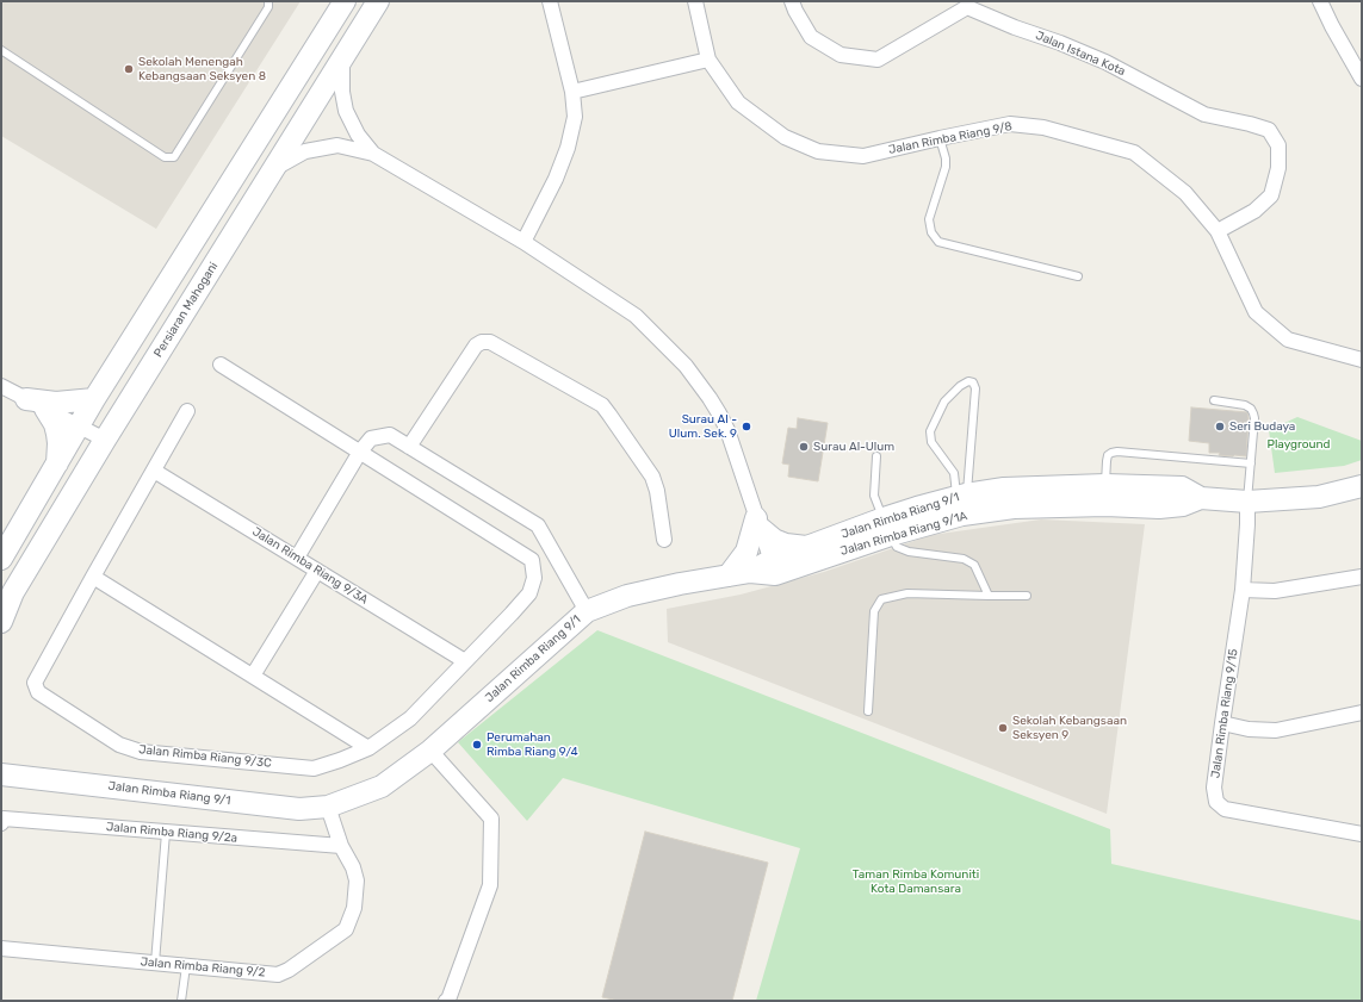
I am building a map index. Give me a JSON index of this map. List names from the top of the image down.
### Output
{
  "streets": {
    "street": [
      "Jalan Istana Kota",
      "Jalan Rimba Riang 9/8",
      "Persiaran Mahogani",
      "Jalan Rimba Riang 9/1",
      "Jalan Rimba Riang 9/1A",
      "Jalan Rimba Riang 9/3A",
      "Jalan Rimba Riang 9/15",
      "Jalan Rimba Riang 9/3C",
      "Jalan Rimba Riang 9/2a",
      "Jalan Rimba Riang 9/2"
    ]
  },
  "crossings": [
    ["Jalan Istana Kota", "Jalan Rimba Riang 9/8"],
    ["Jalan Rimba Riang 9/1", "Jalan Rimba Riang 9/1A"],
    ["Jalan Rimba Riang 9/1", "Jalan Rimba Riang 9/15"],
    ["Jalan Rimba Riang 9/1", "Jalan Rimba Riang 9/2"],
    ["Jalan Rimba Riang 9/2a", "Jalan Rimba Riang 9/2"]
  ],
  "parks": ["Playground", "Taman Rimba Komuniti Kota Damansara"],
  "places": [
    "Sekolah Menengah Kebangsaan Seksyen 8",
    "Surau Al - Ulum. Sek. 9",
    "Seri Budaya",
    "Surau Al-Ulum",
    "Sekolah Kebangsaan Seksyen 9",
    "Perumahan Rimba Riang 9/4"
  ]
}
